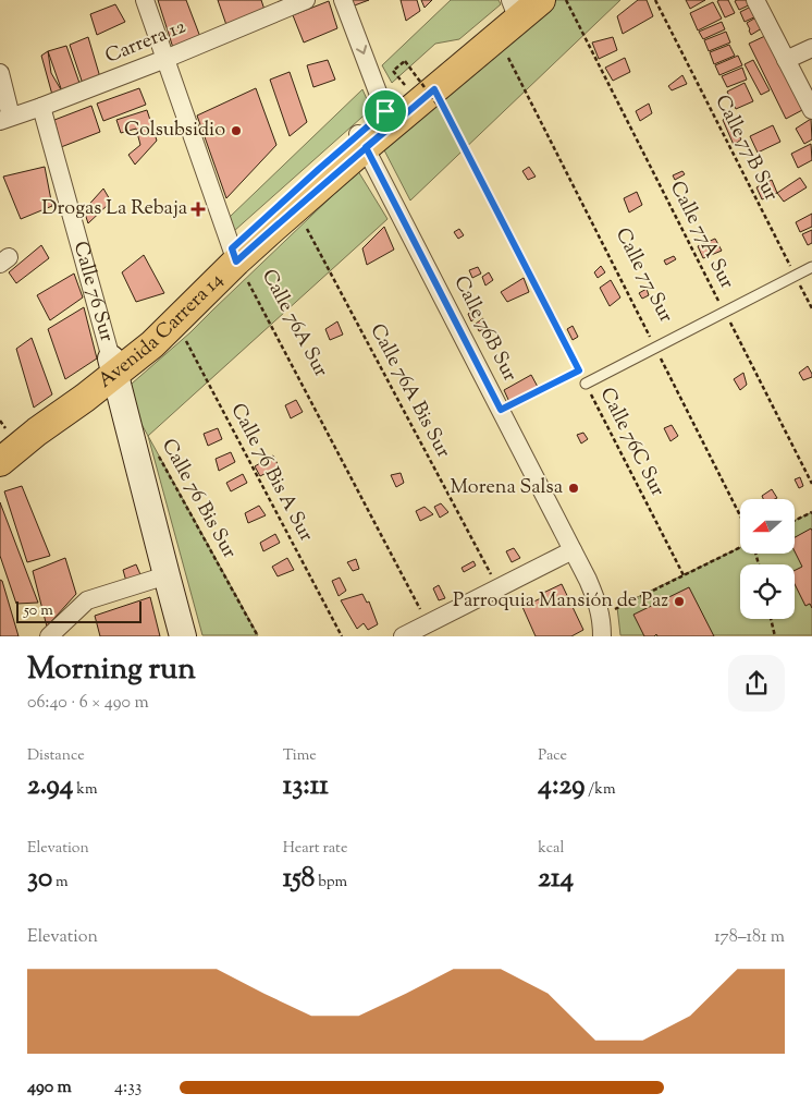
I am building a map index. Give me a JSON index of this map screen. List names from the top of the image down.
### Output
{
  "streets": {
    "main road": ["Avenida Carrera 14"],
    "street": ["Carrera 12", "Calle 76 Sur", "Calle 76B Sur"],
    "path": [
      "Calle 77B Sur",
      "Calle 77A Sur",
      "Calle 77 Sur",
      "Calle 76A Sur",
      "Calle 76A Bis Sur",
      "Calle 76C Sur",
      "Calle 76 Bis A Sur",
      "Calle 76 Bis Sur"
    ]
  },
  "crossings": [
    ["Carrera 12", "Calle 76 Sur"],
    ["Calle 77 Sur", "Avenida Carrera 14"],
    ["Calle 76 Sur", "Avenida Carrera 14"],
    ["Calle 76A Sur", "Avenida Carrera 14"],
    ["Calle 76B Sur", "Avenida Carrera 14"],
    ["Avenida Carrera 14", "Calle 76A Bis Sur"],
    ["Avenida Carrera 14", "Calle 76C Sur"],
    ["Avenida Carrera 14", "Calle 76 Bis A Sur"]
  ],
  "places": {
    "other": ["Colsubsidio", "Morena Salsa", "Parroquia Mansión de Paz"],
    "health": ["Drogas La Rebaja"]
  },
  "scale_bar": "50 m",
  "north": "left",
  "page": {
    "scale": "50 m",
    "heading": ["Morning run", "06:40 · 6 × 490 m"],
    "stats": [
      ["Distance", "2.94 km"],
      ["Time", "13:11"],
      ["Pace", "4:29 /km"],
      ["Elevation", "30 m"],
      ["Heart rate", "158 bpm"],
      ["kcal", "214"]
    ],
    "chart": ["Elevation", "178–181 m"],
    "list": [
      {
        "name": "490 m",
        "note": "4:33"
      }
    ]
  }
}
